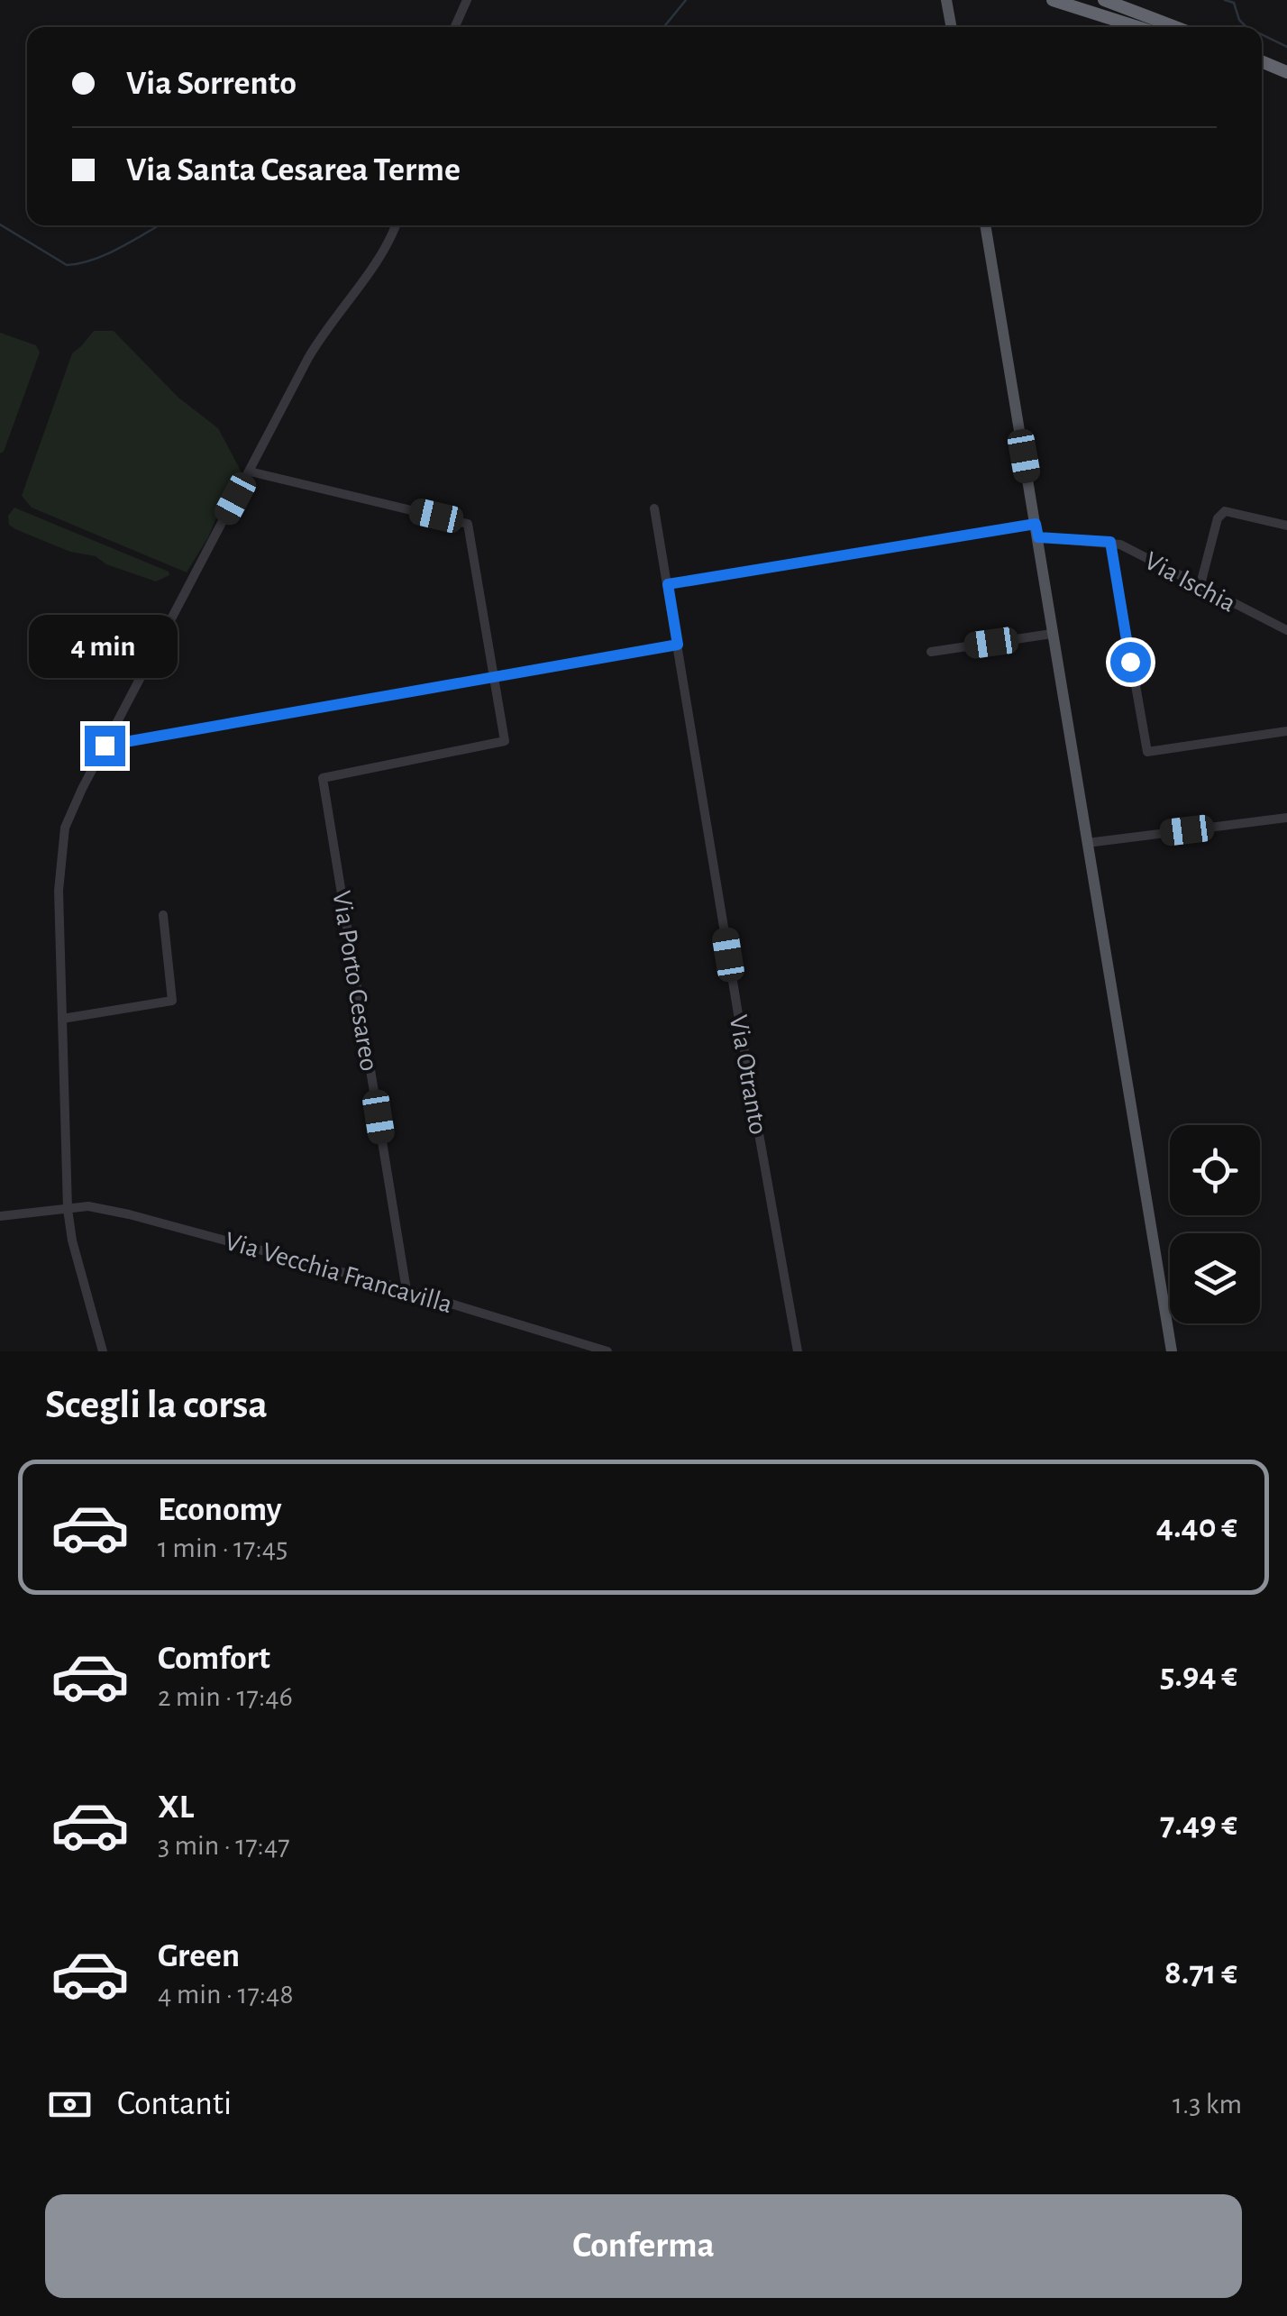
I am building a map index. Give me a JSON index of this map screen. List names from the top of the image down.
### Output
{
  "streets": {
    "street": [
      "Via Ischia",
      "Via Porto Cesareo",
      "Via Otranto",
      "Via Vecchia Francavilla"
    ]
  },
  "crossings": [
    ["Via Porto Cesareo", "Via Vecchia Francavilla"]
  ],
  "page": {
    "banner": ["Via Sorrento", "Via Santa Cesarea Terme"],
    "bubble": "4 min",
    "heading": "Scegli la corsa",
    "list": [
      {
        "name": "Economy",
        "note": "1 min · 17:45",
        "value": "4.40 €"
      },
      {
        "name": "Comfort",
        "note": "2 min · 17:46",
        "value": "5.94 €"
      },
      {
        "name": "XL",
        "note": "3 min · 17:47",
        "value": "7.49 €"
      },
      {
        "name": "Green",
        "note": "4 min · 17:48",
        "value": "8.71 €"
      }
    ],
    "pay": ["Contanti", "1.3 km"],
    "buttons": "Conferma"
  }
}
